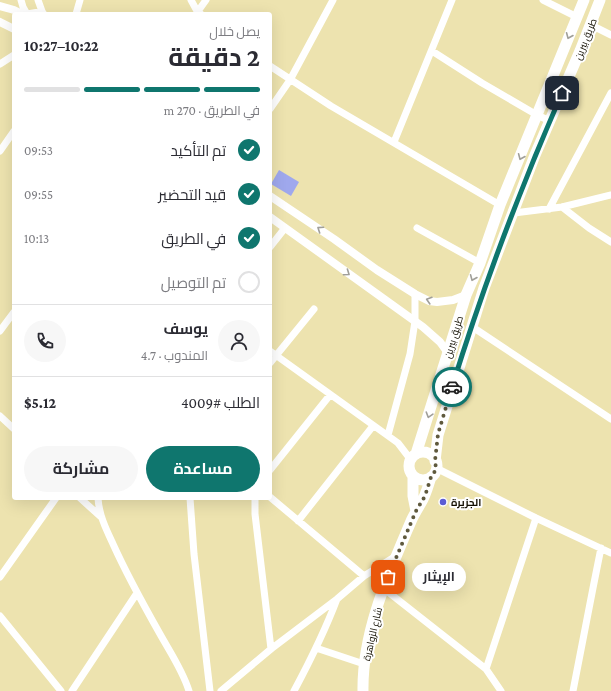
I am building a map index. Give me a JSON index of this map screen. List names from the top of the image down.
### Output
{
  "streets": {
    "main road": ["طريق بيرين", "شارع الزواهرة"]
  },
  "crossings": [
    ["طريق بيرين", "شارع الزواهرة"]
  ],
  "places": ["الجزيرة", "الإيثار"],
  "page": {
    "heading": ["2 دقيقة", "يصل خلال", "10:22–10:27"],
    "panel": [
      "يوسف",
      "المندوب · 4.7",
      "الطلب #4009",
      "$5.12"
    ],
    "bar": "في الطريق · 270 m",
    "list": [
      ["تم التأكيد", "09:53"],
      ["قيد التحضير", "09:55"],
      ["في الطريق", "10:13"],
      "تم التوصيل"
    ],
    "buttons": ["مساعدة", "مشاركة"],
    "bubble": "الإيثار"
  }
}
